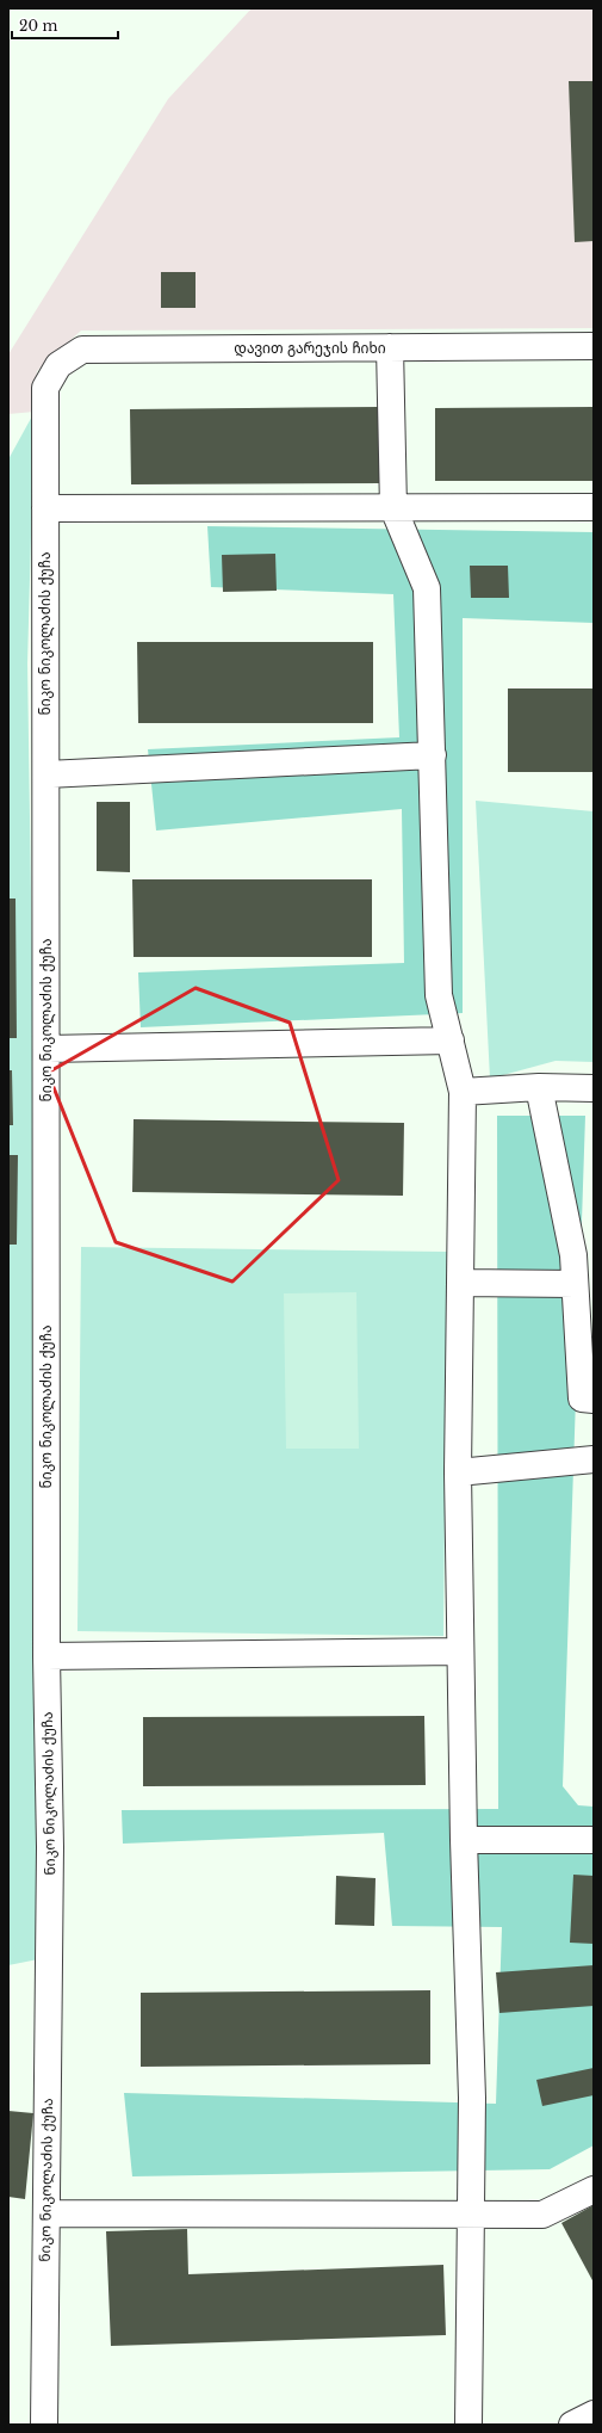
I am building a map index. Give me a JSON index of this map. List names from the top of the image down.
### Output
{
  "streets": {
    "street": ["დავით გარეჯის ჩიხი", "ნიკო ნიკოლაძის ქუჩა"]
  },
  "crossings": [
    ["დავით გარეჯის ჩიხი", "ნიკო ნიკოლაძის ქუჩა"]
  ],
  "scale_bar": "20 m"
}
